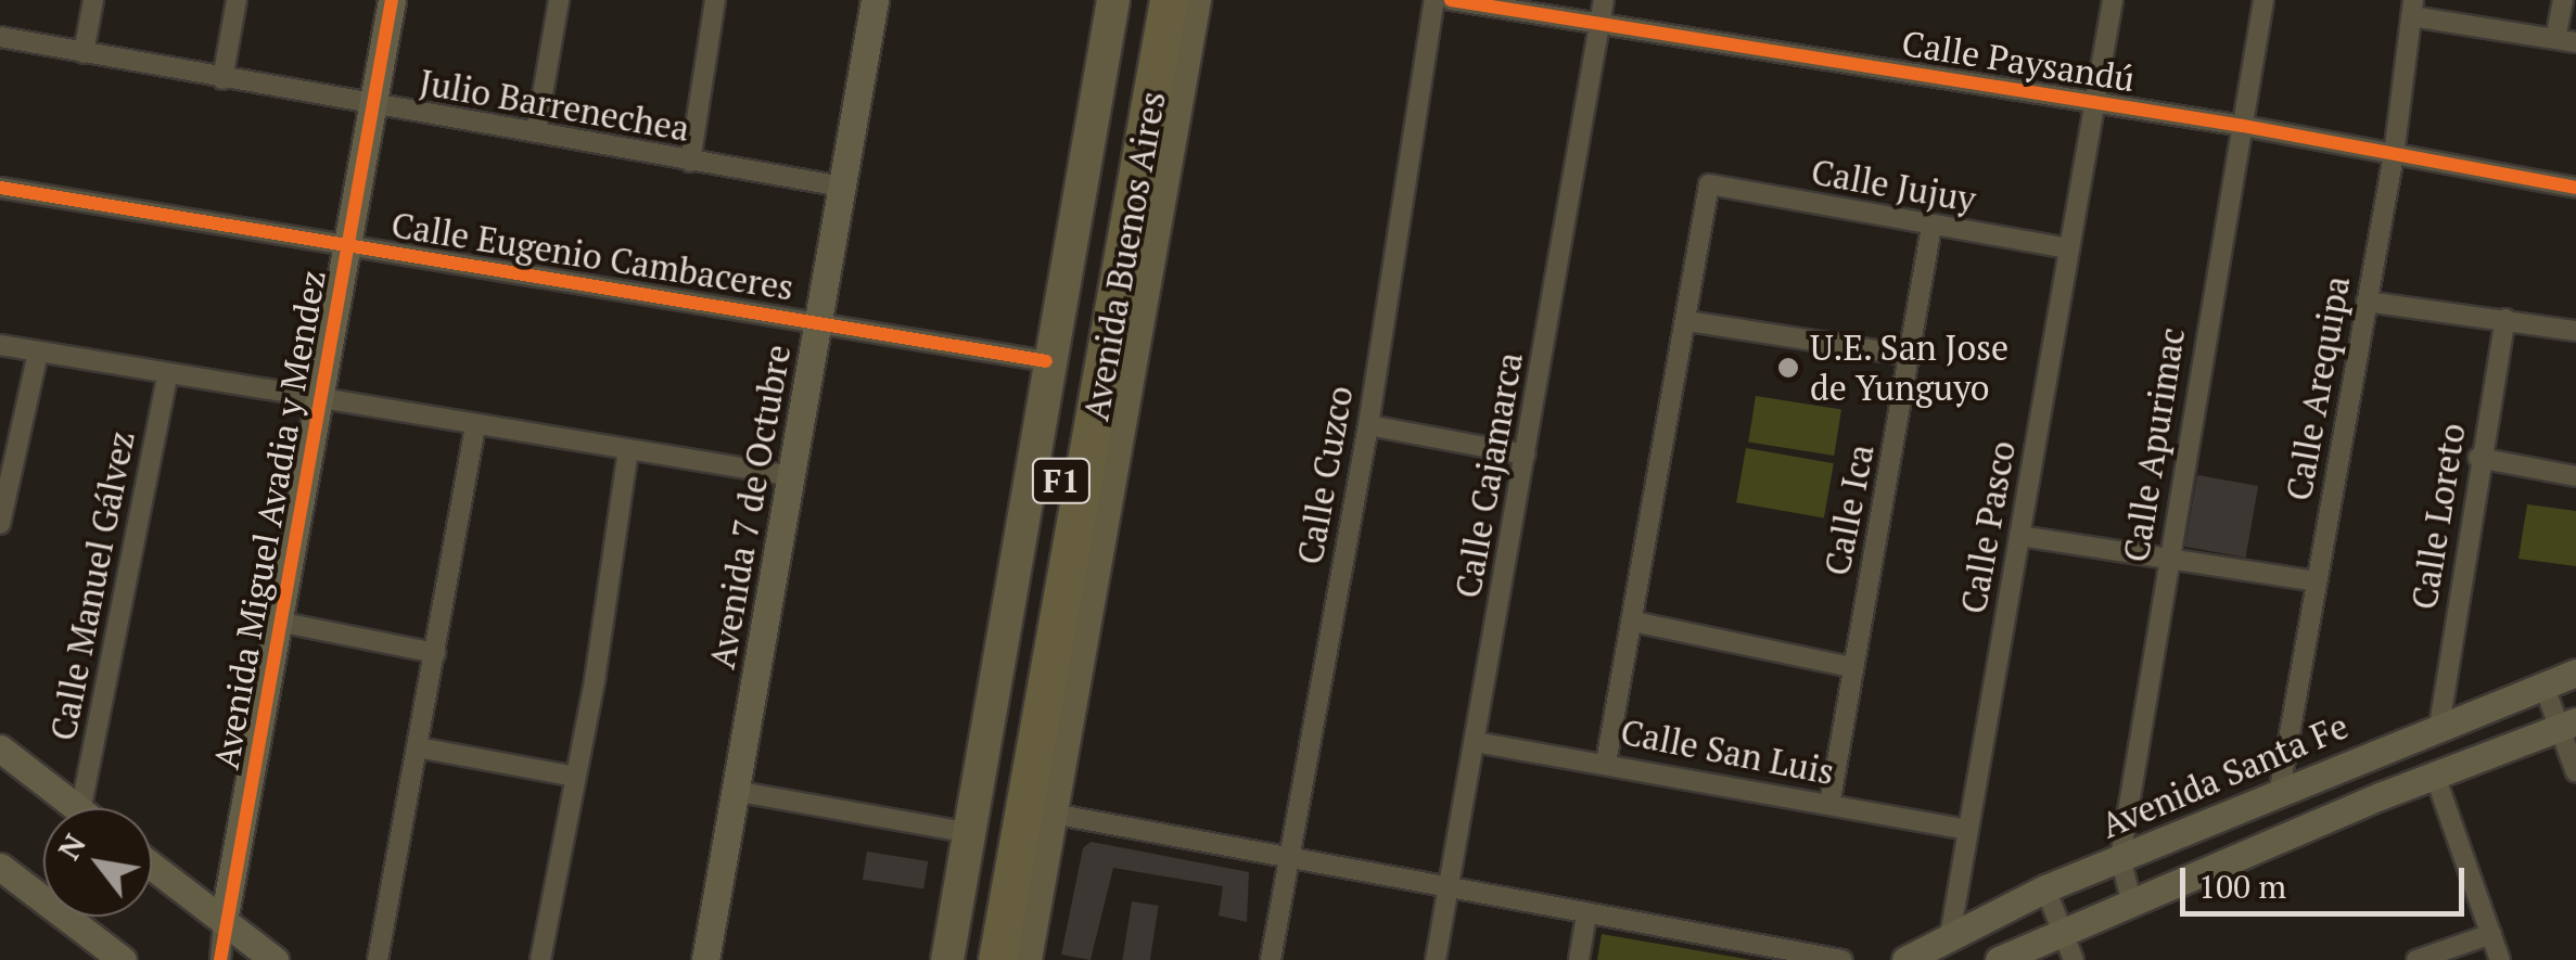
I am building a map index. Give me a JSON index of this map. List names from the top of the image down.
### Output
{
  "streets": {
    "highway": ["Avenida Buenos Aires", "F1"],
    "street": [
      "Calle Paysandú",
      "Julio Barrenechea",
      "Calle Jujuy",
      "Calle Eugenio Cambaceres",
      "Calle Arequipa",
      "Calle Apurimac",
      "Calle Cuzco",
      "Calle Cajamarca",
      "Avenida 7 de Octubre",
      "Calle Ica",
      "Calle Loreto",
      "Avenida Miguel Avadia y Mendez",
      "Calle Pasco",
      "Calle Manuel Gálvez",
      "Calle San Luis",
      "Avenida Santa Fe"
    ]
  },
  "crossings": [
    ["Calle Paysandú", "Calle Arequipa"],
    ["Calle Paysandú", "Calle Apurimac"],
    ["Calle Paysandú", "Calle Cajamarca"],
    ["Calle Paysandú", "Calle Pasco"],
    ["Julio Barrenechea", "Avenida 7 de Octubre"],
    ["Julio Barrenechea", "Avenida Miguel Avadia y Mendez"],
    ["Calle Jujuy", "Calle Ica"],
    ["Calle Jujuy", "Calle Pasco"],
    ["Calle Eugenio Cambaceres", "Avenida Buenos Aires"],
    ["Calle Eugenio Cambaceres", "Avenida 7 de Octubre"],
    ["Calle Eugenio Cambaceres", "Avenida Miguel Avadia y Mendez"],
    ["Calle Arequipa", "Avenida Santa Fe"],
    ["Calle Apurimac", "Avenida Santa Fe"],
    ["Calle Cajamarca", "Calle San Luis"],
    ["Calle Ica", "Calle San Luis"],
    ["Calle Loreto", "Avenida Santa Fe"],
    ["Calle Pasco", "Calle San Luis"],
    ["Calle Pasco", "Avenida Santa Fe"]
  ],
  "places": ["U.E. San Jose de Yunguyo"],
  "scale_bar": "100 m",
  "north": "top left"
}
